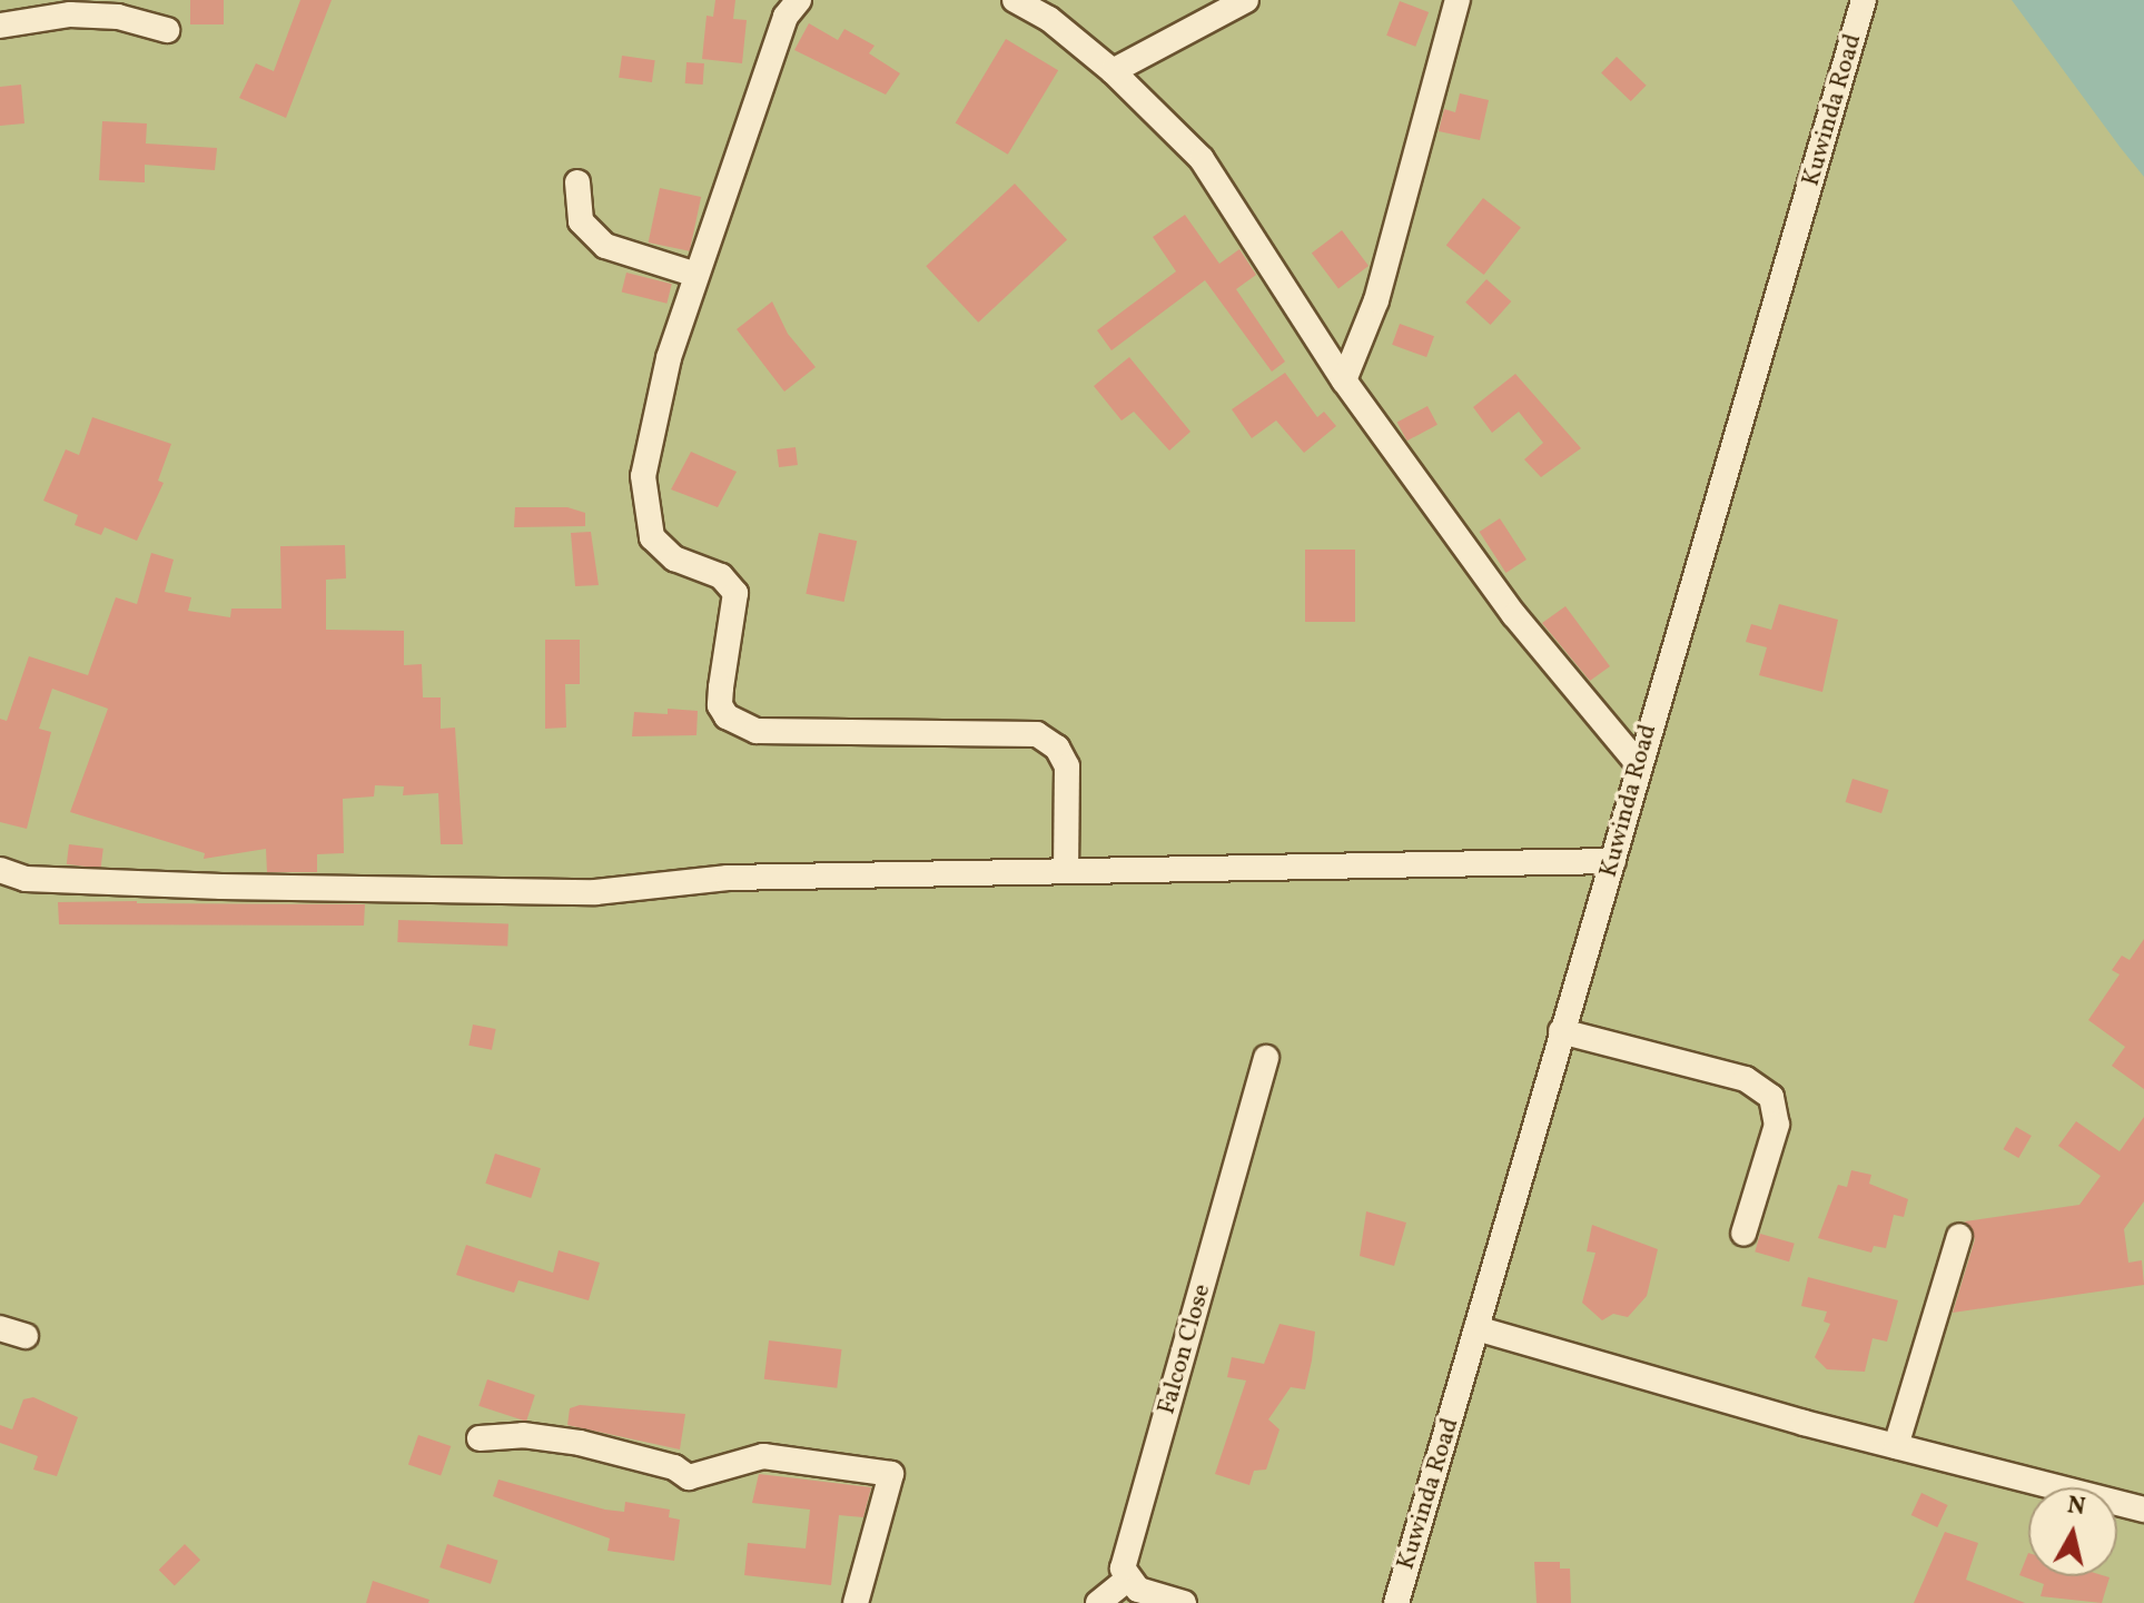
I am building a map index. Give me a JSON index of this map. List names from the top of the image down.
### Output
{
  "streets": {
    "street": ["Kuwinda Road", "Falcon Close"]
  },
  "north": "top"
}
